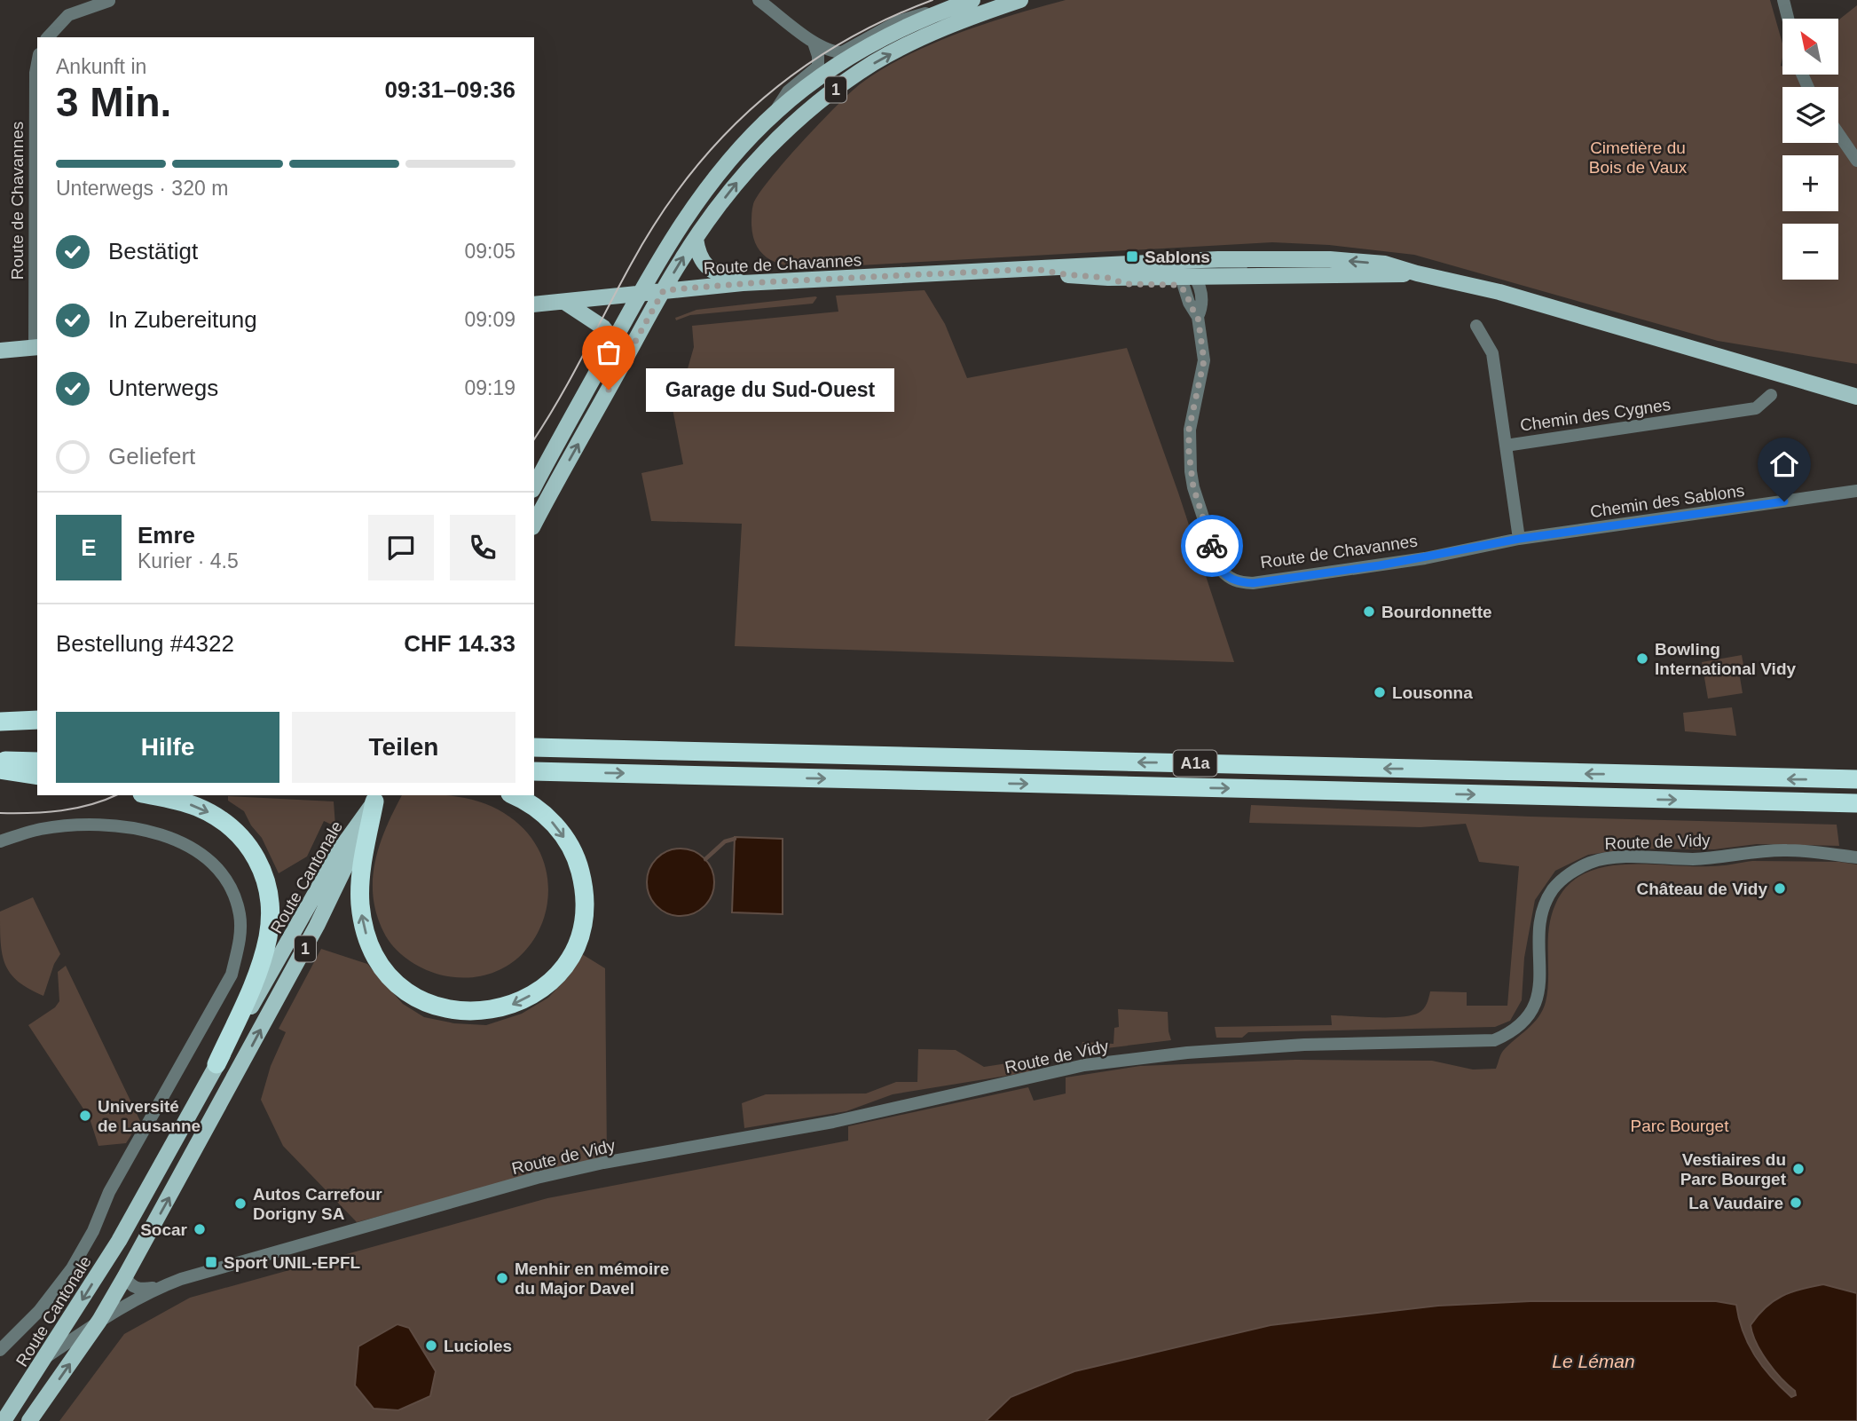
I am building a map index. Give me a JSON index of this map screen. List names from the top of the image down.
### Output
{
  "streets": {
    "highway": ["A1a"],
    "main road": ["1", "Route de Chavannes", "Route Cantonale"],
    "street": ["Chemin des Cygnes", "Chemin des Sablons", "Route de Vidy"]
  },
  "crossings": [
    ["1", "Route de Chavannes"],
    ["Route de Chavannes", "Chemin des Sablons"],
    ["Route de Vidy", "Route Cantonale"]
  ],
  "water": ["Le Léman"],
  "parks": ["Cimetière du Bois de Vaux", "Parc Bourget"],
  "places": {
    "transit": ["Sablons", "Sport UNIL-EPFL"],
    "other": [
      "Garage du Sud-Ouest",
      "Bourdonnette",
      "Bowling International Vidy",
      "Lousonna",
      "Château de Vidy",
      "Université de Lausanne",
      "Vestiaires du Parc Bourget",
      "La Vaudaire",
      "Autos Carrefour Dorigny SA",
      "Socar",
      "Menhir en mémoire du Major Davel",
      "Lucioles"
    ]
  },
  "north": "top left",
  "page": {
    "map_buttons": ["+", "−"],
    "heading": ["3 Min.", "Ankunft in", "09:31–09:36"],
    "panel": [
      "Emre",
      "Kurier · 4.5",
      "Bestellung #4322",
      "CHF 14.33"
    ],
    "bar": "Unterwegs · 320 m",
    "list": [
      ["Bestätigt", "09:05"],
      ["In Zubereitung", "09:09"],
      ["Unterwegs", "09:19"],
      "Geliefert"
    ],
    "bubble": "Garage du Sud-Ouest",
    "round": "E",
    "buttons": ["Hilfe", "Teilen"]
  }
}
